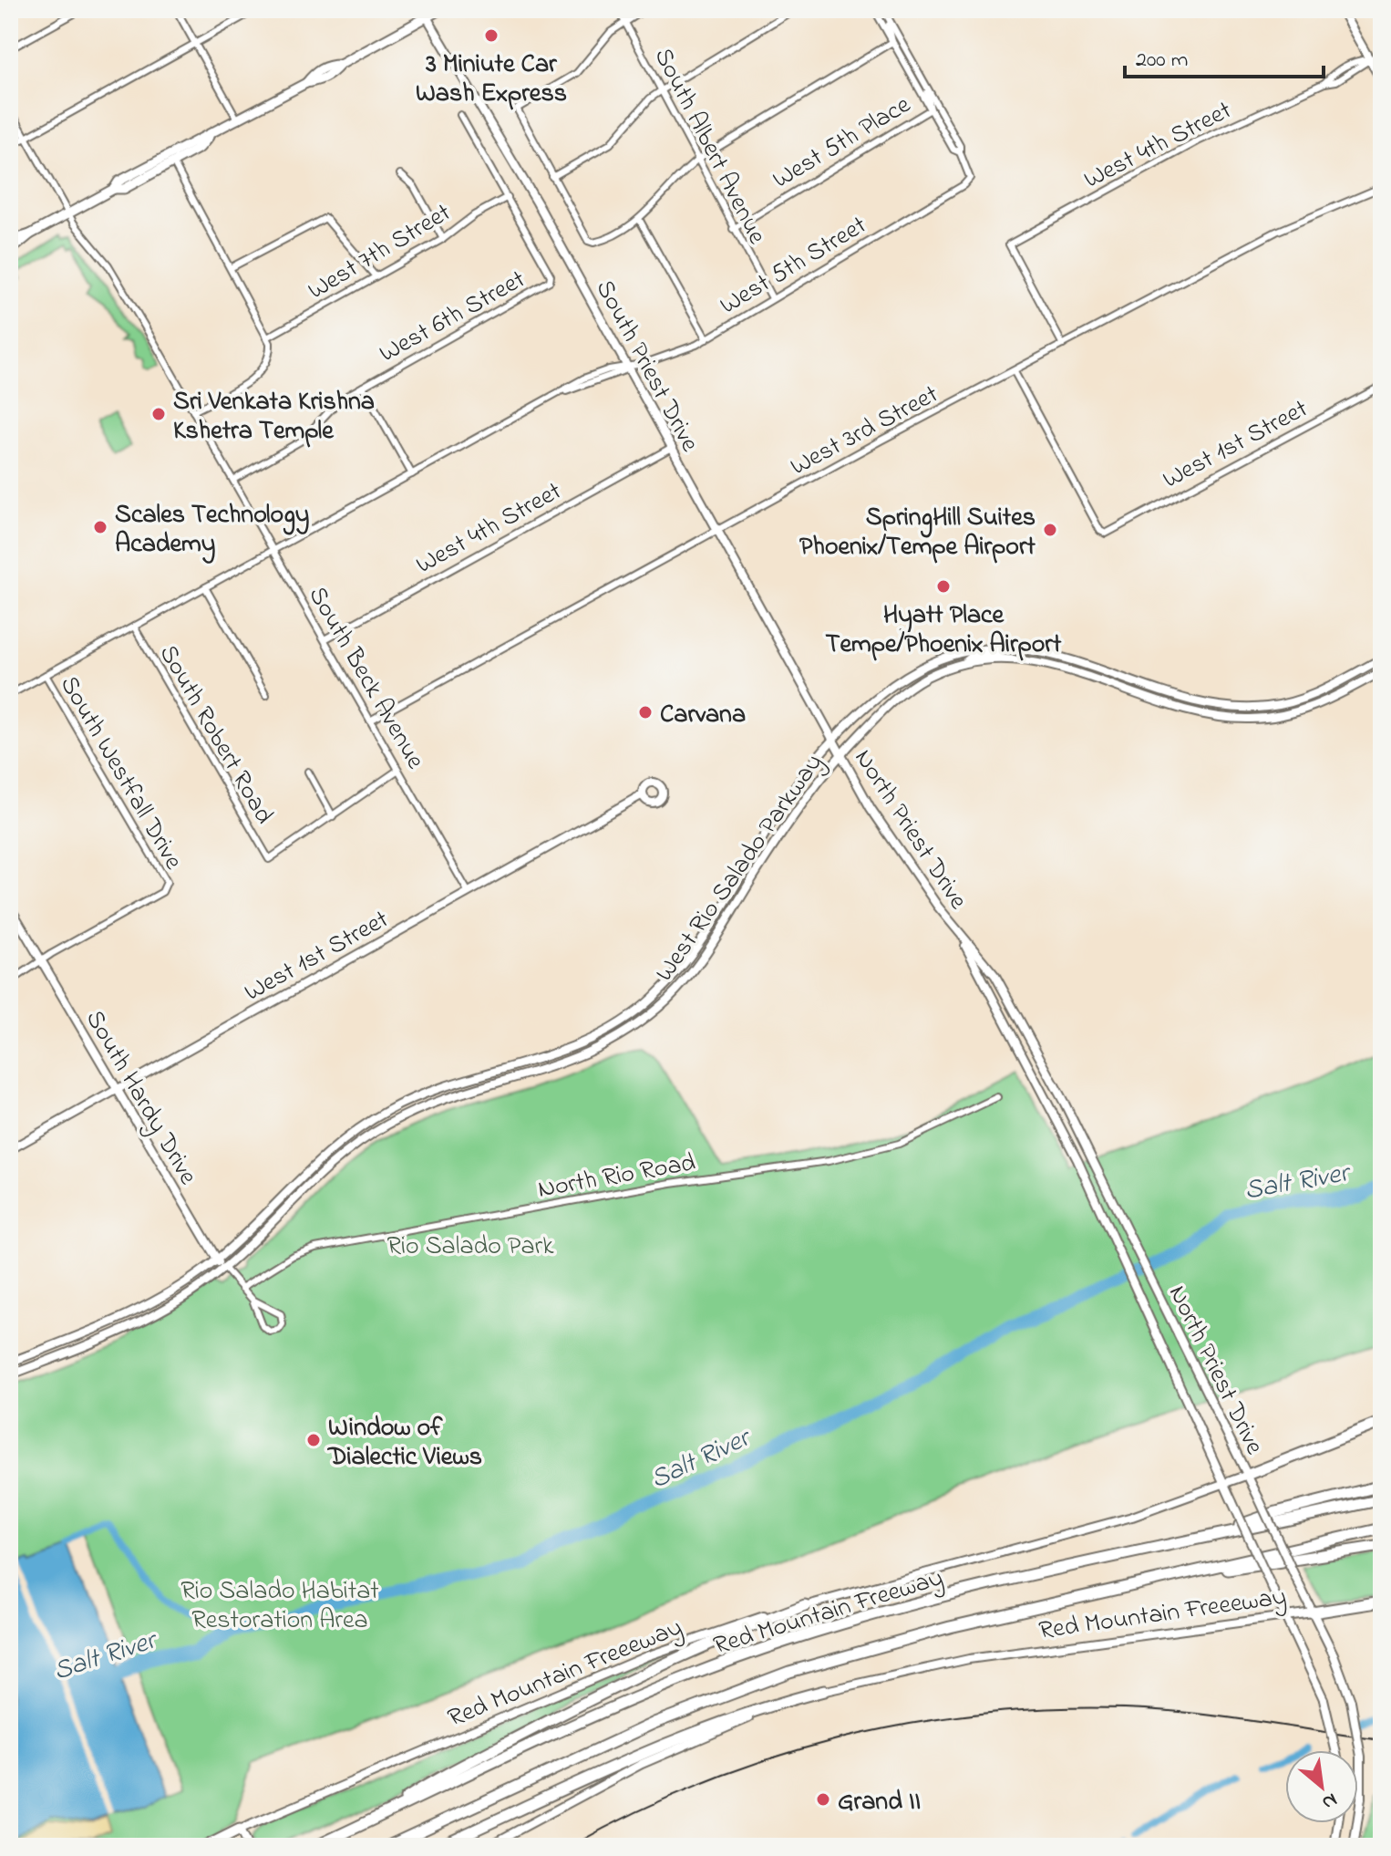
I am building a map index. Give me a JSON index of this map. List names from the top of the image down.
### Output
{
  "streets": {
    "highway": ["Red Mountain Freeway"],
    "main road": [
      "South Priest Drive",
      "West 1st Street",
      "North Priest Drive",
      "West Rio Salado Parkway",
      "South Hardy Drive",
      "Red Mountain Freeeway"
    ],
    "street": [
      "West 5th Place",
      "West 4th Street",
      "South Albert Avenue",
      "West 7th Street",
      "West 5th Street",
      "West 6th Street",
      "West 3rd Street",
      "South Beck Avenue",
      "South Robert Road",
      "South Westfall Drive",
      "North Rio Road"
    ]
  },
  "crossings": [
    ["West 5th Place", "South Albert Avenue"],
    ["West 4th Street", "South Priest Drive"],
    ["West 4th Street", "West 3rd Street"],
    ["West 4th Street", "South Beck Avenue"],
    ["South Albert Avenue", "West 5th Street"],
    ["West 7th Street", "West 6th Street"],
    ["West 5th Street", "South Priest Drive"],
    ["West 5th Street", "South Beck Avenue"],
    ["West 5th Street", "South Robert Road"],
    ["West 5th Street", "South Westfall Drive"],
    ["West 6th Street", "South Beck Avenue"],
    ["South Priest Drive", "West 3rd Street"],
    ["South Priest Drive", "North Priest Drive"],
    ["South Priest Drive", "West Rio Salado Parkway"],
    ["West 3rd Street", "West 1st Street"],
    ["West 3rd Street", "South Beck Avenue"],
    ["West 1st Street", "South Beck Avenue"],
    ["West 1st Street", "South Hardy Drive"],
    ["South Westfall Drive", "South Hardy Drive"],
    ["North Priest Drive", "West Rio Salado Parkway"],
    ["North Priest Drive", "Red Mountain Freeeway"],
    ["West Rio Salado Parkway", "South Hardy Drive"],
    ["South Hardy Drive", "North Rio Road"]
  ],
  "water": ["Salt River"],
  "parks": ["Rio Salado Park", "Rio Salado Habitat Restoration Area"],
  "places": [
    "3 Miniute Car Wash Express",
    "Sri Venkata Krishna Kshetra Temple",
    "Scales Technology Academy",
    "SpringHill Suites Phoenix/Tempe Airport",
    "Hyatt Place Tempe/Phoenix Airport",
    "Carvana",
    "Window of Dialectic Views",
    "Grand II"
  ],
  "scale_bar": "200 m",
  "north": "bottom right"
}
